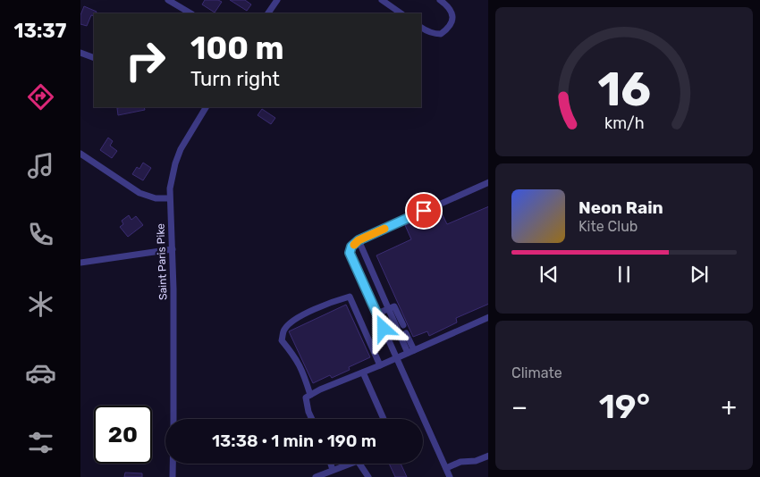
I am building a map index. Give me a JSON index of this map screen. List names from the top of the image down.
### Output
{
  "streets": {
    "street": ["Saint Paris Pike"]
  },
  "page": {
    "tabs": "13:37",
    "turn": ["100 m", "Turn right"],
    "song": ["Neon Rain", "Kite Club"],
    "tile": "Climate",
    "heat": ["−", "19°", "+"],
    "limit": "20",
    "trip": "13:38 · 1 min · 190 m",
    "gauge": ["16", "km/h"]
  }
}
